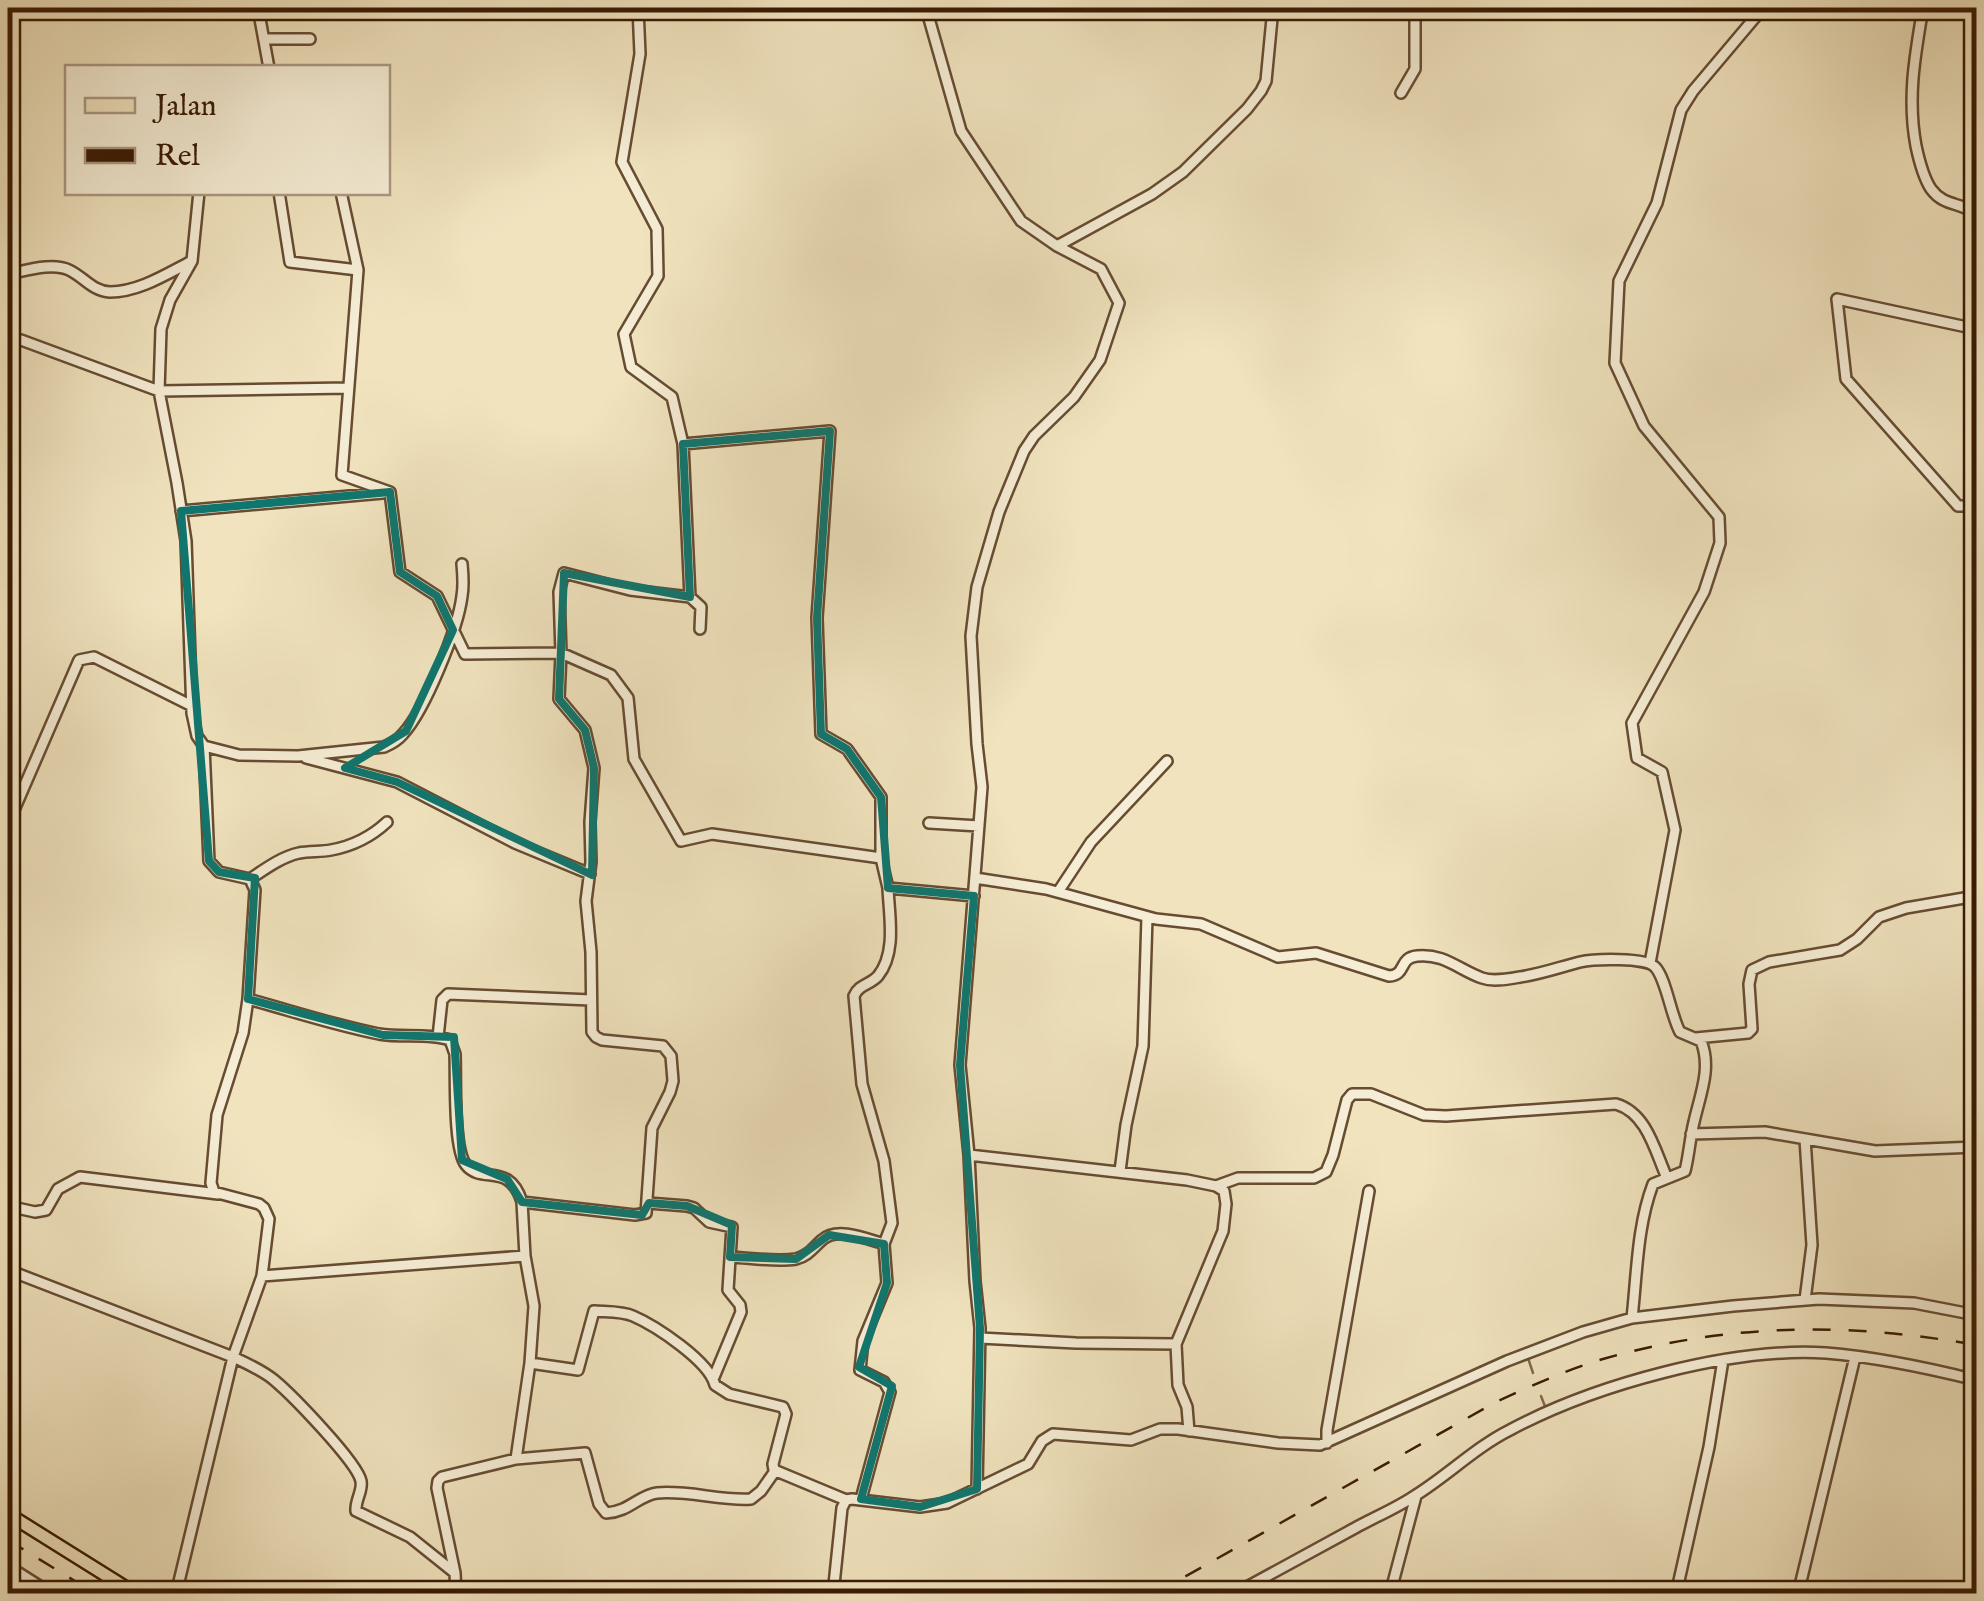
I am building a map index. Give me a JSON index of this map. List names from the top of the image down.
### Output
{
  "legend": ["Jalan", "Rel"]
}
